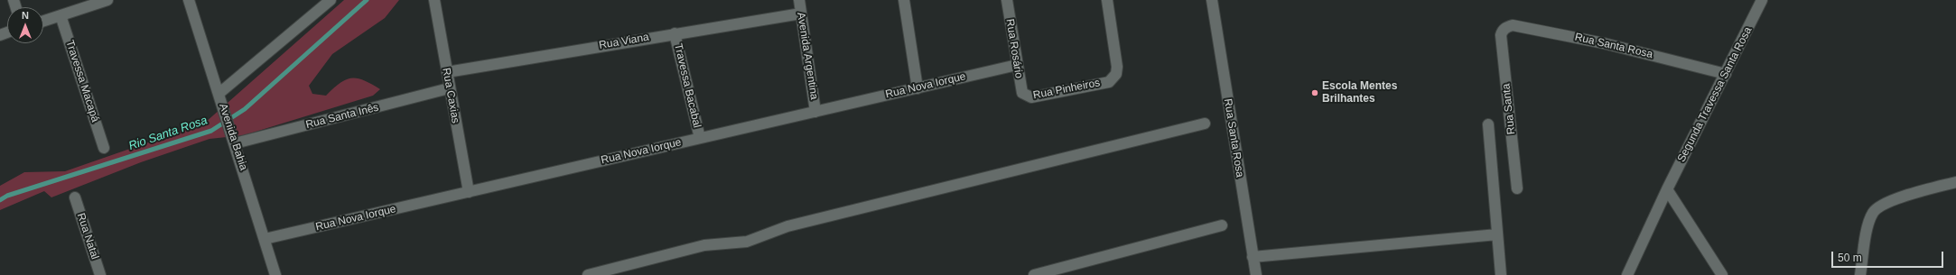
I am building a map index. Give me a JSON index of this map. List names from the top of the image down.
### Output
{
  "streets": {
    "street": [
      "Rua Viana",
      "Rua Santa Rosa",
      "Rua Rosário",
      "Avenida Argentina",
      "Travessa Macapá",
      "Travessa Bacabal",
      "Rua Nova Iorque",
      "Rua Pinheiros",
      "Segunda Travessa Santa Rosa",
      "Rua Caxias",
      "Rua Santa",
      "Rua Santa Inês",
      "Avenida Bahia",
      "Rua Natal"
    ]
  },
  "crossings": [
    ["Rua Viana", "Avenida Argentina"],
    ["Rua Viana", "Travessa Bacabal"],
    ["Rua Viana", "Rua Caxias"],
    ["Rua Santa Rosa", "Segunda Travessa Santa Rosa"],
    ["Rua Santa Rosa", "Rua Santa"],
    ["Rua Rosário", "Rua Nova Iorque"],
    ["Rua Rosário", "Rua Pinheiros"],
    ["Avenida Argentina", "Rua Nova Iorque"],
    ["Travessa Bacabal", "Rua Nova Iorque"],
    ["Rua Nova Iorque", "Rua Caxias"],
    ["Rua Nova Iorque", "Avenida Bahia"],
    ["Rua Caxias", "Rua Santa Inês"],
    ["Rua Santa Inês", "Avenida Bahia"]
  ],
  "water": ["Rio Santa Rosa"],
  "places": ["Escola Mentes Brilhantes"],
  "scale_bar": "50 m",
  "north": "top"
}
